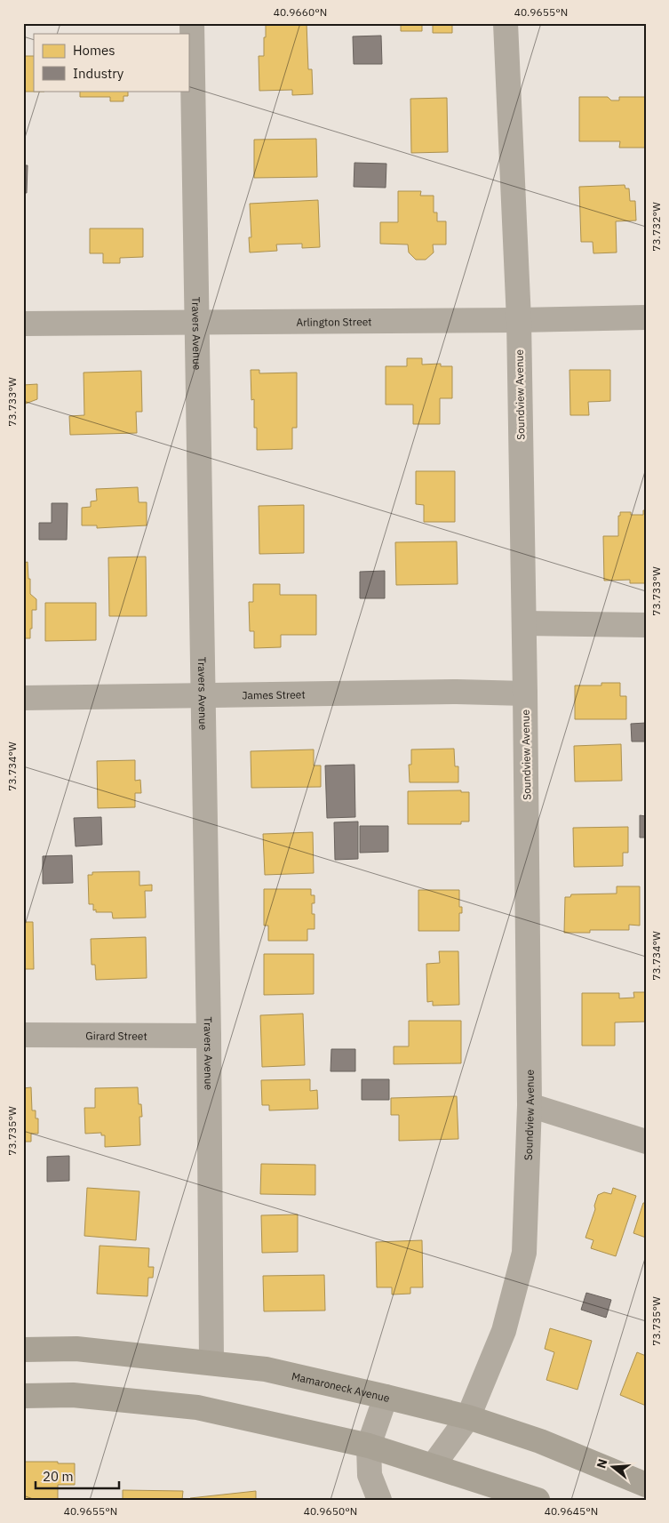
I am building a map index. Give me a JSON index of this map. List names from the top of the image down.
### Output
{
  "streets": {
    "main road": ["Mamaroneck Avenue"],
    "street": [
      "Arlington Street",
      "Travers Avenue",
      "Soundview Avenue",
      "James Street",
      "Girard Street"
    ]
  },
  "crossings": [
    ["Arlington Street", "Travers Avenue"],
    ["Arlington Street", "Soundview Avenue"],
    ["Travers Avenue", "James Street"],
    ["Travers Avenue", "Girard Street"],
    ["Travers Avenue", "Mamaroneck Avenue"],
    ["Soundview Avenue", "James Street"],
    ["Soundview Avenue", "Mamaroneck Avenue"]
  ],
  "legend": ["Homes", "Industry"],
  "scale_bar": "20 m",
  "north": "left",
  "coordinates": [
    "40.9660°N",
    "40.9655°N",
    "73.732°W",
    "73.733°W",
    "73.734°W",
    "73.735°W",
    "40.9650°N",
    "40.9645°N"
  ]
}
